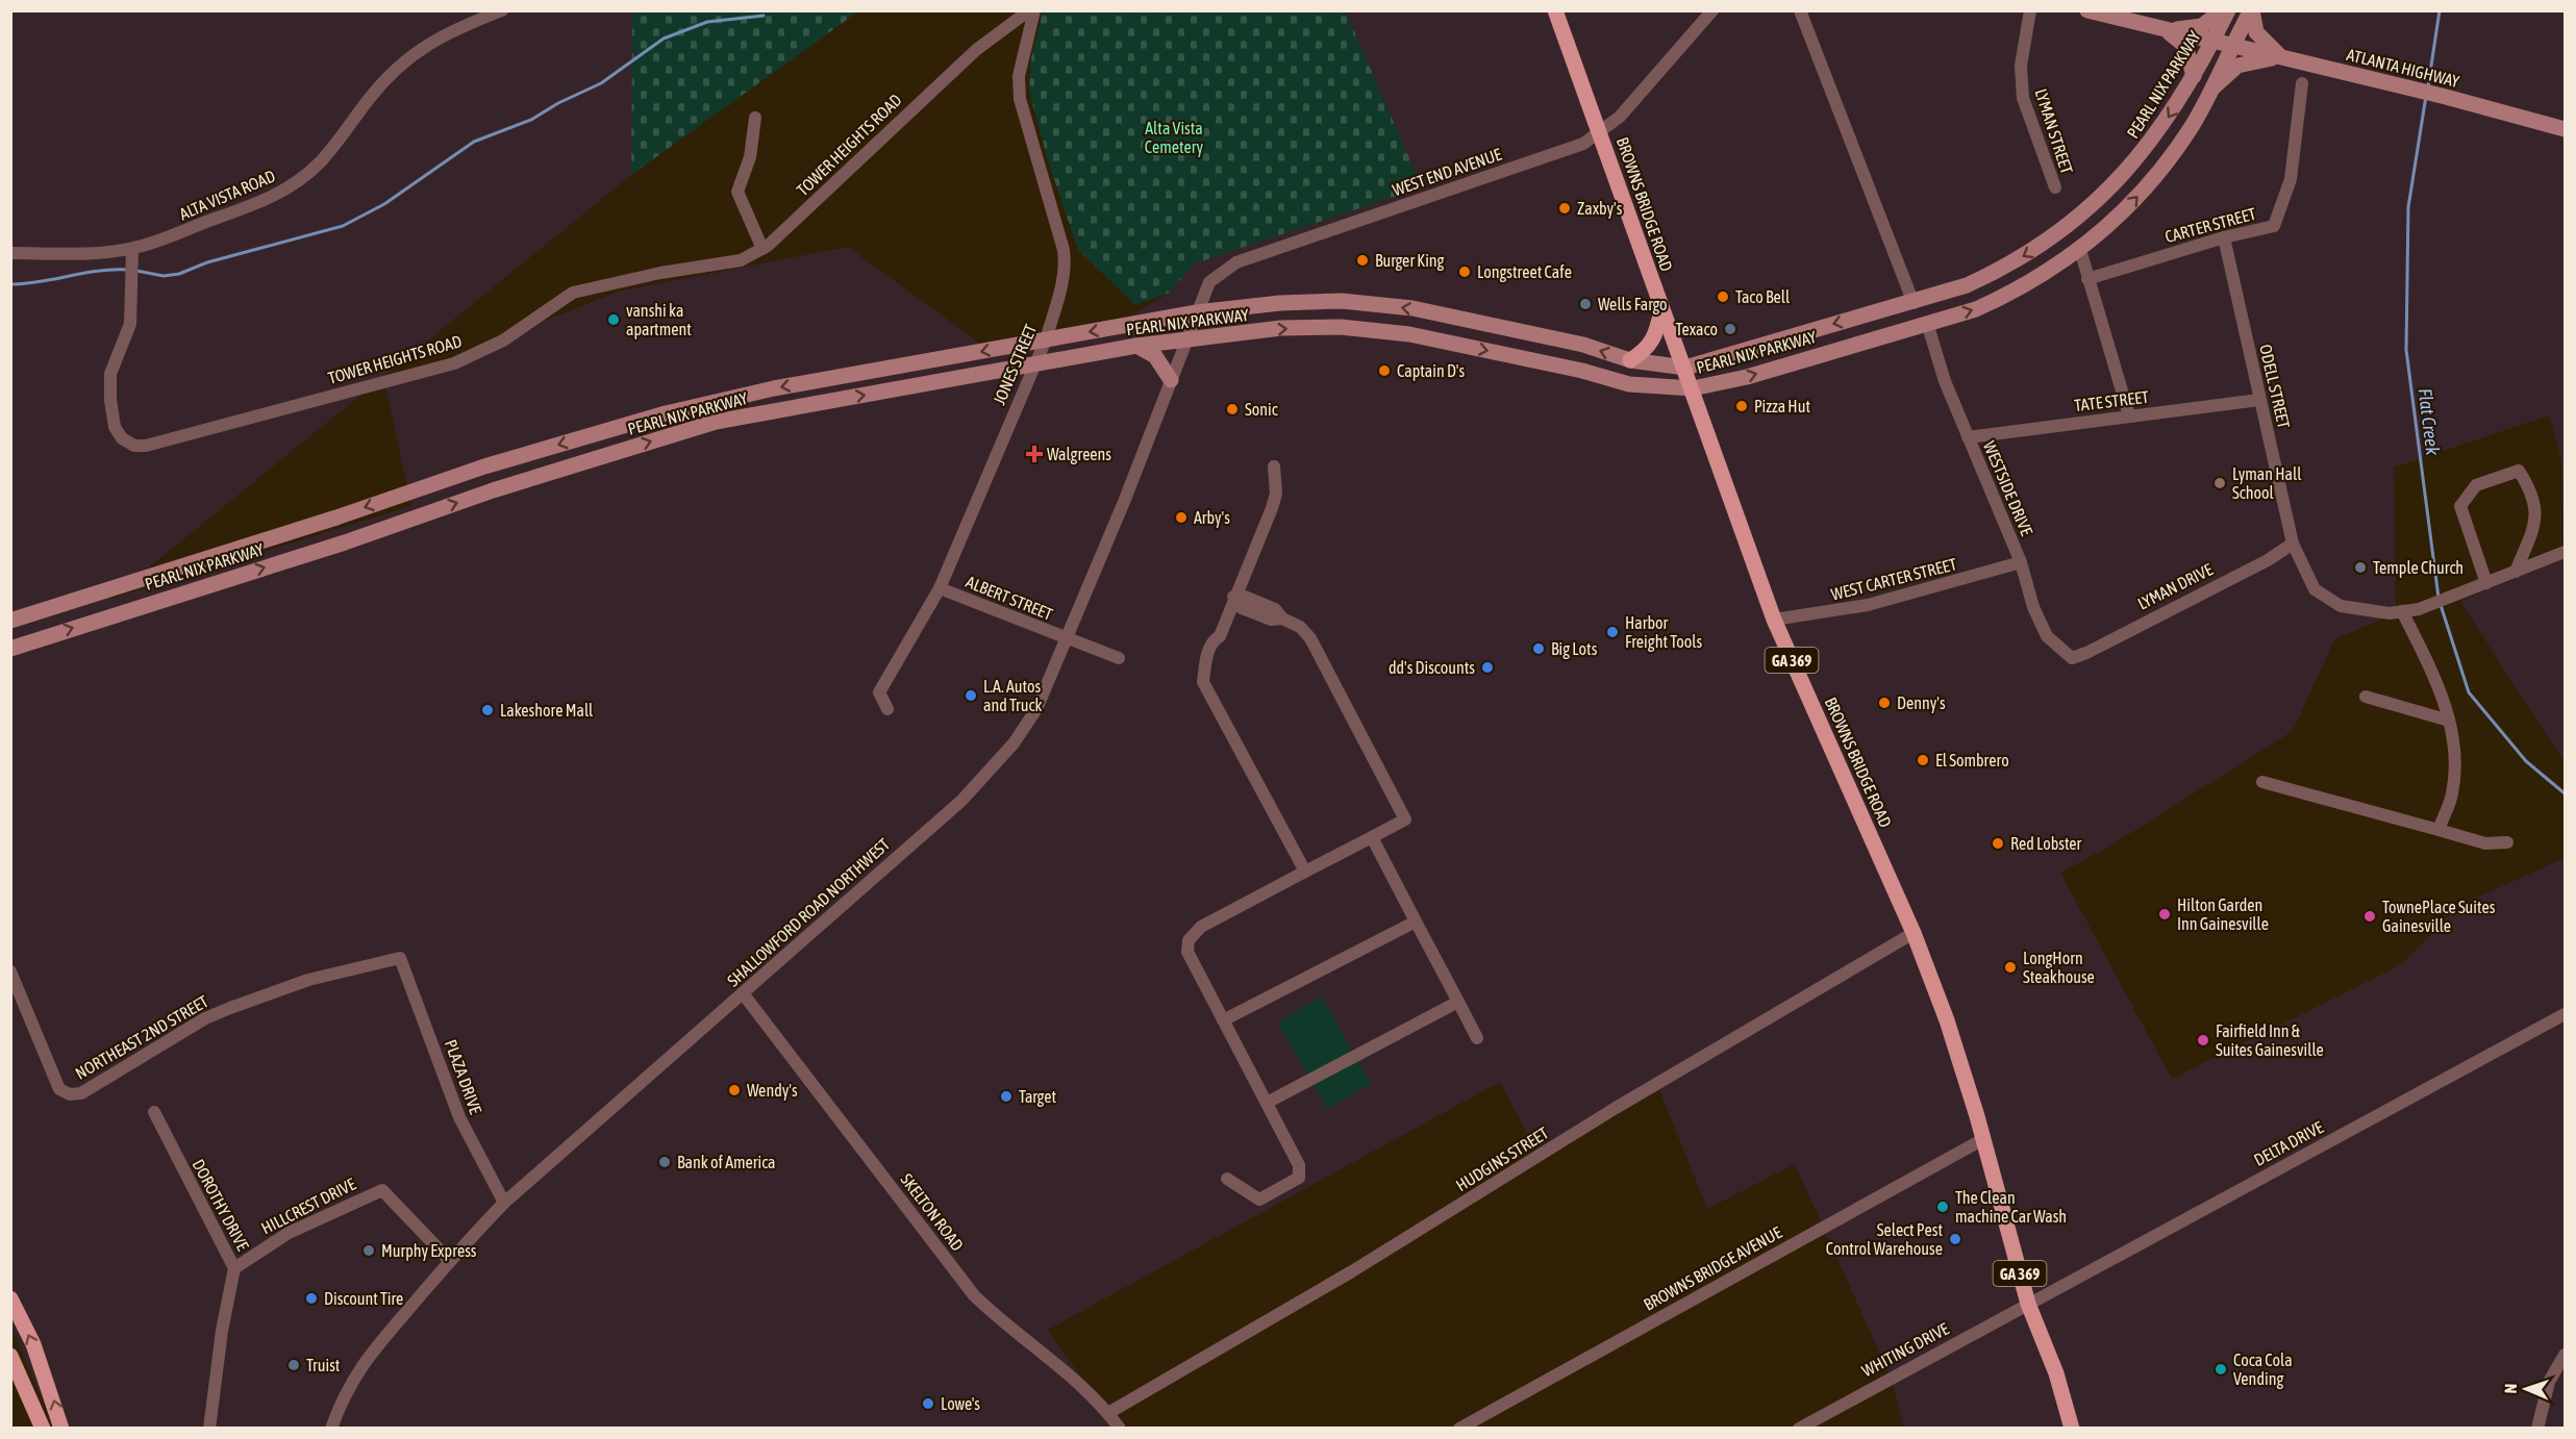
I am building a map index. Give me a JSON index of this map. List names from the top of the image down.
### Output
{
  "streets": {
    "main road": [
      "ATLANTA HIGHWAY",
      "PEARL NIX PARKWAY",
      "BROWNS BRIDGE ROAD",
      "GA 369"
    ],
    "street": [
      "LYMAN STREET",
      "TOWER HEIGHTS ROAD",
      "WEST END AVENUE",
      "ALTA VISTA ROAD",
      "CARTER STREET",
      "JONES STREET",
      "ODELL STREET",
      "TATE STREET",
      "WESTSIDE DRIVE",
      "WEST CARTER STREET",
      "LYMAN DRIVE",
      "ALBERT STREET",
      "SHALLOWFORD ROAD NORTHWEST",
      "NORTHEAST 2ND STREET",
      "PLAZA DRIVE",
      "DELTA DRIVE",
      "HUDGINS STREET",
      "DOROTHY DRIVE",
      "HILLCREST DRIVE",
      "SKELTON ROAD",
      "BROWNS BRIDGE AVENUE",
      "WHITING DRIVE"
    ]
  },
  "crossings": [
    ["ATLANTA HIGHWAY", "PEARL NIX PARKWAY"],
    ["PEARL NIX PARKWAY", "WEST END AVENUE"],
    ["PEARL NIX PARKWAY", "BROWNS BRIDGE ROAD"],
    ["PEARL NIX PARKWAY", "JONES STREET"],
    ["PEARL NIX PARKWAY", "WESTSIDE DRIVE"],
    ["PEARL NIX PARKWAY", "SHALLOWFORD ROAD NORTHWEST"],
    ["TOWER HEIGHTS ROAD", "ALTA VISTA ROAD"],
    ["WEST END AVENUE", "BROWNS BRIDGE ROAD"],
    ["WEST END AVENUE", "SHALLOWFORD ROAD NORTHWEST"],
    ["BROWNS BRIDGE ROAD", "WEST CARTER STREET"],
    ["BROWNS BRIDGE ROAD", "DELTA DRIVE"],
    ["BROWNS BRIDGE ROAD", "HUDGINS STREET"],
    ["BROWNS BRIDGE ROAD", "BROWNS BRIDGE AVENUE"],
    ["BROWNS BRIDGE ROAD", "WHITING DRIVE"],
    ["CARTER STREET", "ODELL STREET"],
    ["JONES STREET", "ALBERT STREET"],
    ["ODELL STREET", "TATE STREET"],
    ["ODELL STREET", "LYMAN DRIVE"],
    ["TATE STREET", "WESTSIDE DRIVE"],
    ["WESTSIDE DRIVE", "WEST CARTER STREET"],
    ["WESTSIDE DRIVE", "LYMAN DRIVE"],
    ["ALBERT STREET", "SHALLOWFORD ROAD NORTHWEST"],
    ["SHALLOWFORD ROAD NORTHWEST", "PLAZA DRIVE"],
    ["SHALLOWFORD ROAD NORTHWEST", "HILLCREST DRIVE"],
    ["SHALLOWFORD ROAD NORTHWEST", "SKELTON ROAD"],
    ["NORTHEAST 2ND STREET", "PLAZA DRIVE"],
    ["DELTA DRIVE", "WHITING DRIVE"],
    ["HUDGINS STREET", "SKELTON ROAD"],
    ["DOROTHY DRIVE", "HILLCREST DRIVE"]
  ],
  "water": ["Flat Creek"],
  "parks": ["Alta Vista Cemetery"],
  "places": {
    "other": [
      "Zaxby's",
      "Burger King",
      "Longstreet Cafe",
      "Taco Bell",
      "Wells Fargo",
      "vanshi ka apartment",
      "Texaco",
      "Captain D's",
      "Pizza Hut",
      "Sonic",
      "Lyman Hall School",
      "Arby's",
      "Temple Church",
      "Harbor Freight Tools",
      "Big Lots",
      "dd's Discounts",
      "L.A. Autos and Truck",
      "Denny's",
      "Lakeshore Mall",
      "El Sombrero",
      "Red Lobster",
      "Hilton Garden Inn Gainesville",
      "TownePlace Suites Gainesville",
      "LongHorn Steakhouse",
      "Fairfield Inn & Suites Gainesville",
      "Wendy's",
      "Target",
      "Bank of America",
      "The Clean machine Car Wash",
      "Select Pest Control Warehouse",
      "Murphy Express",
      "Discount Tire",
      "Truist",
      "Coca Cola Vending",
      "Lowe's"
    ],
    "health": ["Walgreens"]
  },
  "north": "left"
}
